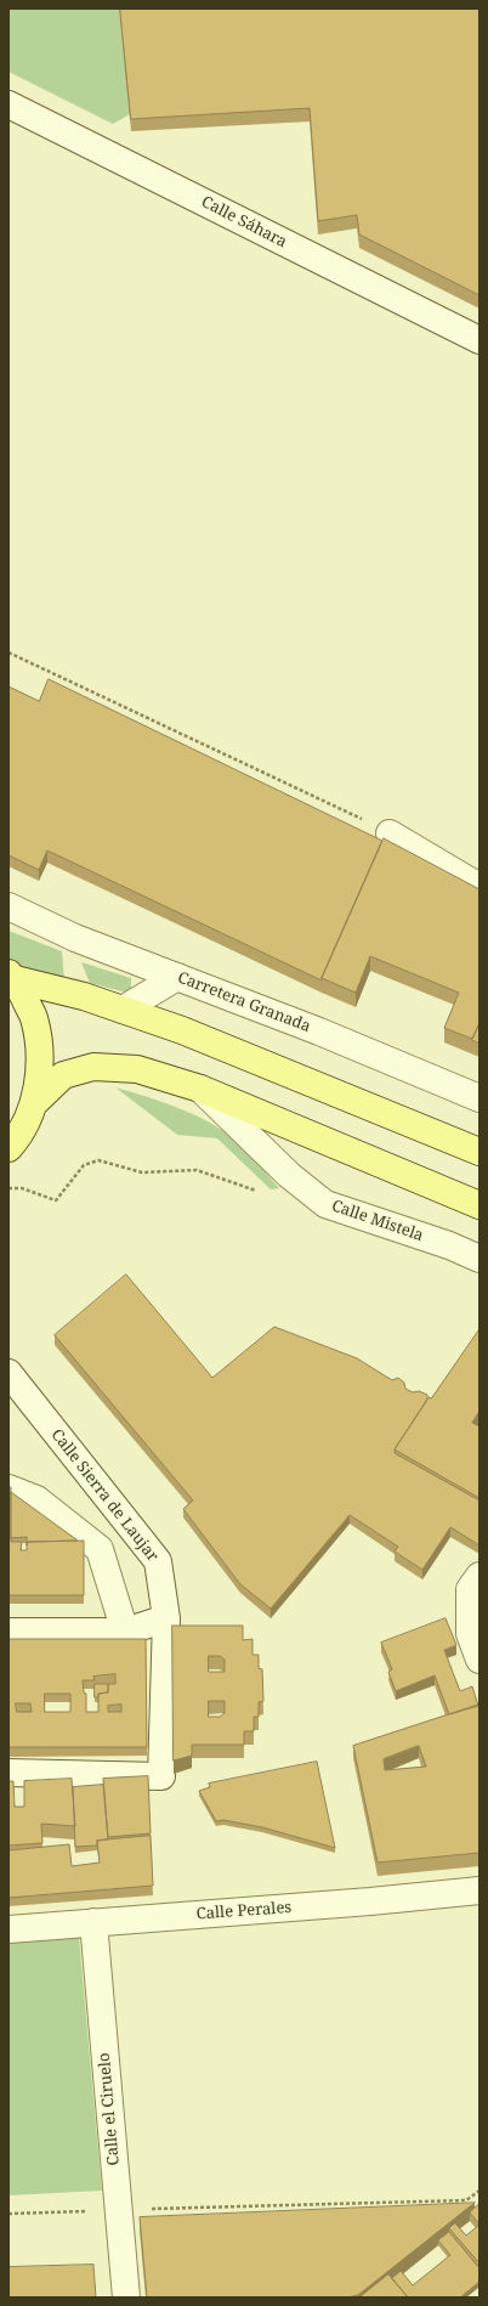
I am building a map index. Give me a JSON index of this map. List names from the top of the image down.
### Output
{
  "streets": {
    "street": [
      "Calle Sáhara",
      "Carretera Granada",
      "Calle Mistela",
      "Calle Sierra de Laujar",
      "Calle Perales",
      "Calle el Ciruelo"
    ]
  },
  "crossings": [
    ["Calle Perales", "Calle el Ciruelo"]
  ]
}
